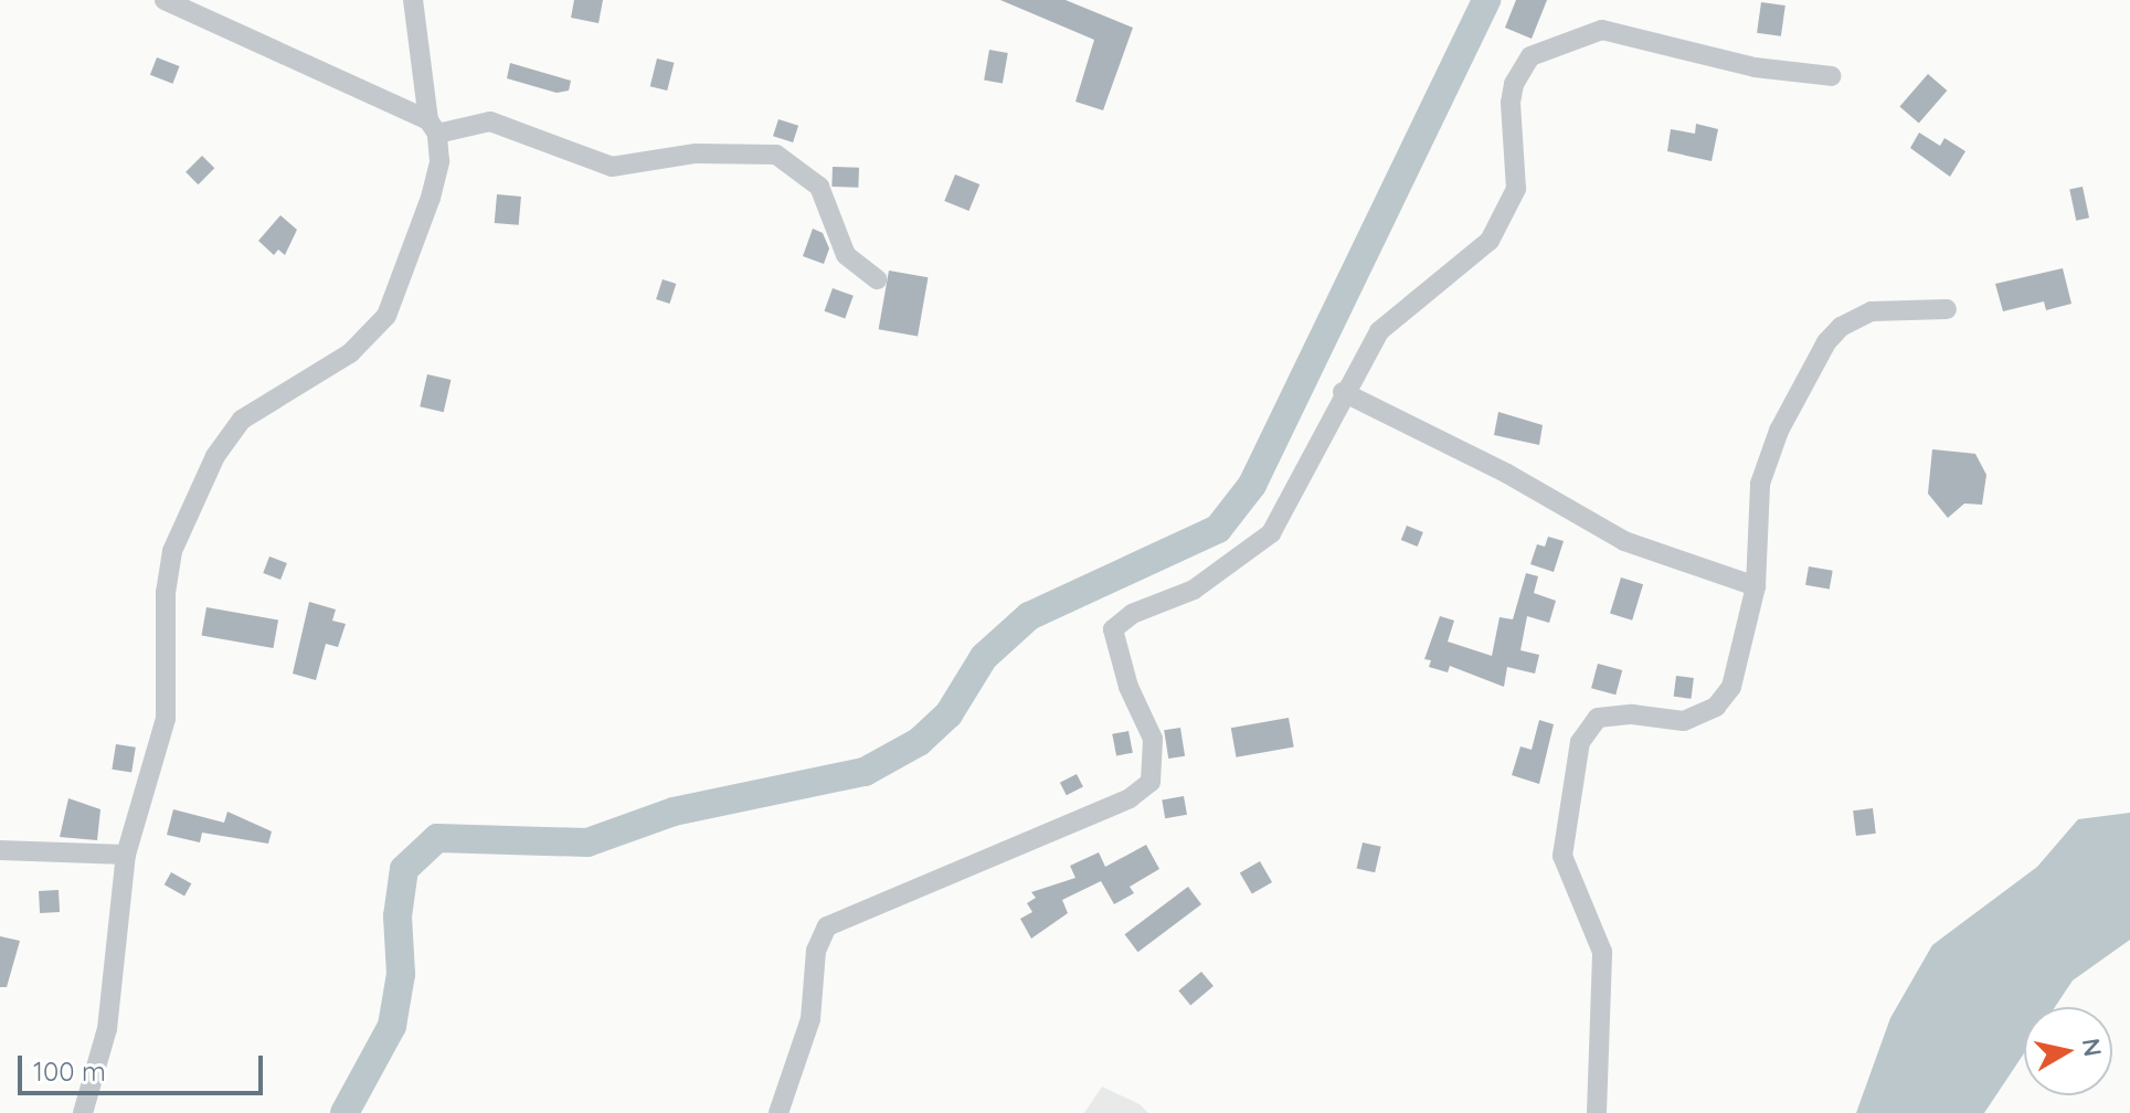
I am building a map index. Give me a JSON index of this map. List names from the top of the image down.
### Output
{
  "scale_bar": "100 m",
  "north": "right"
}
